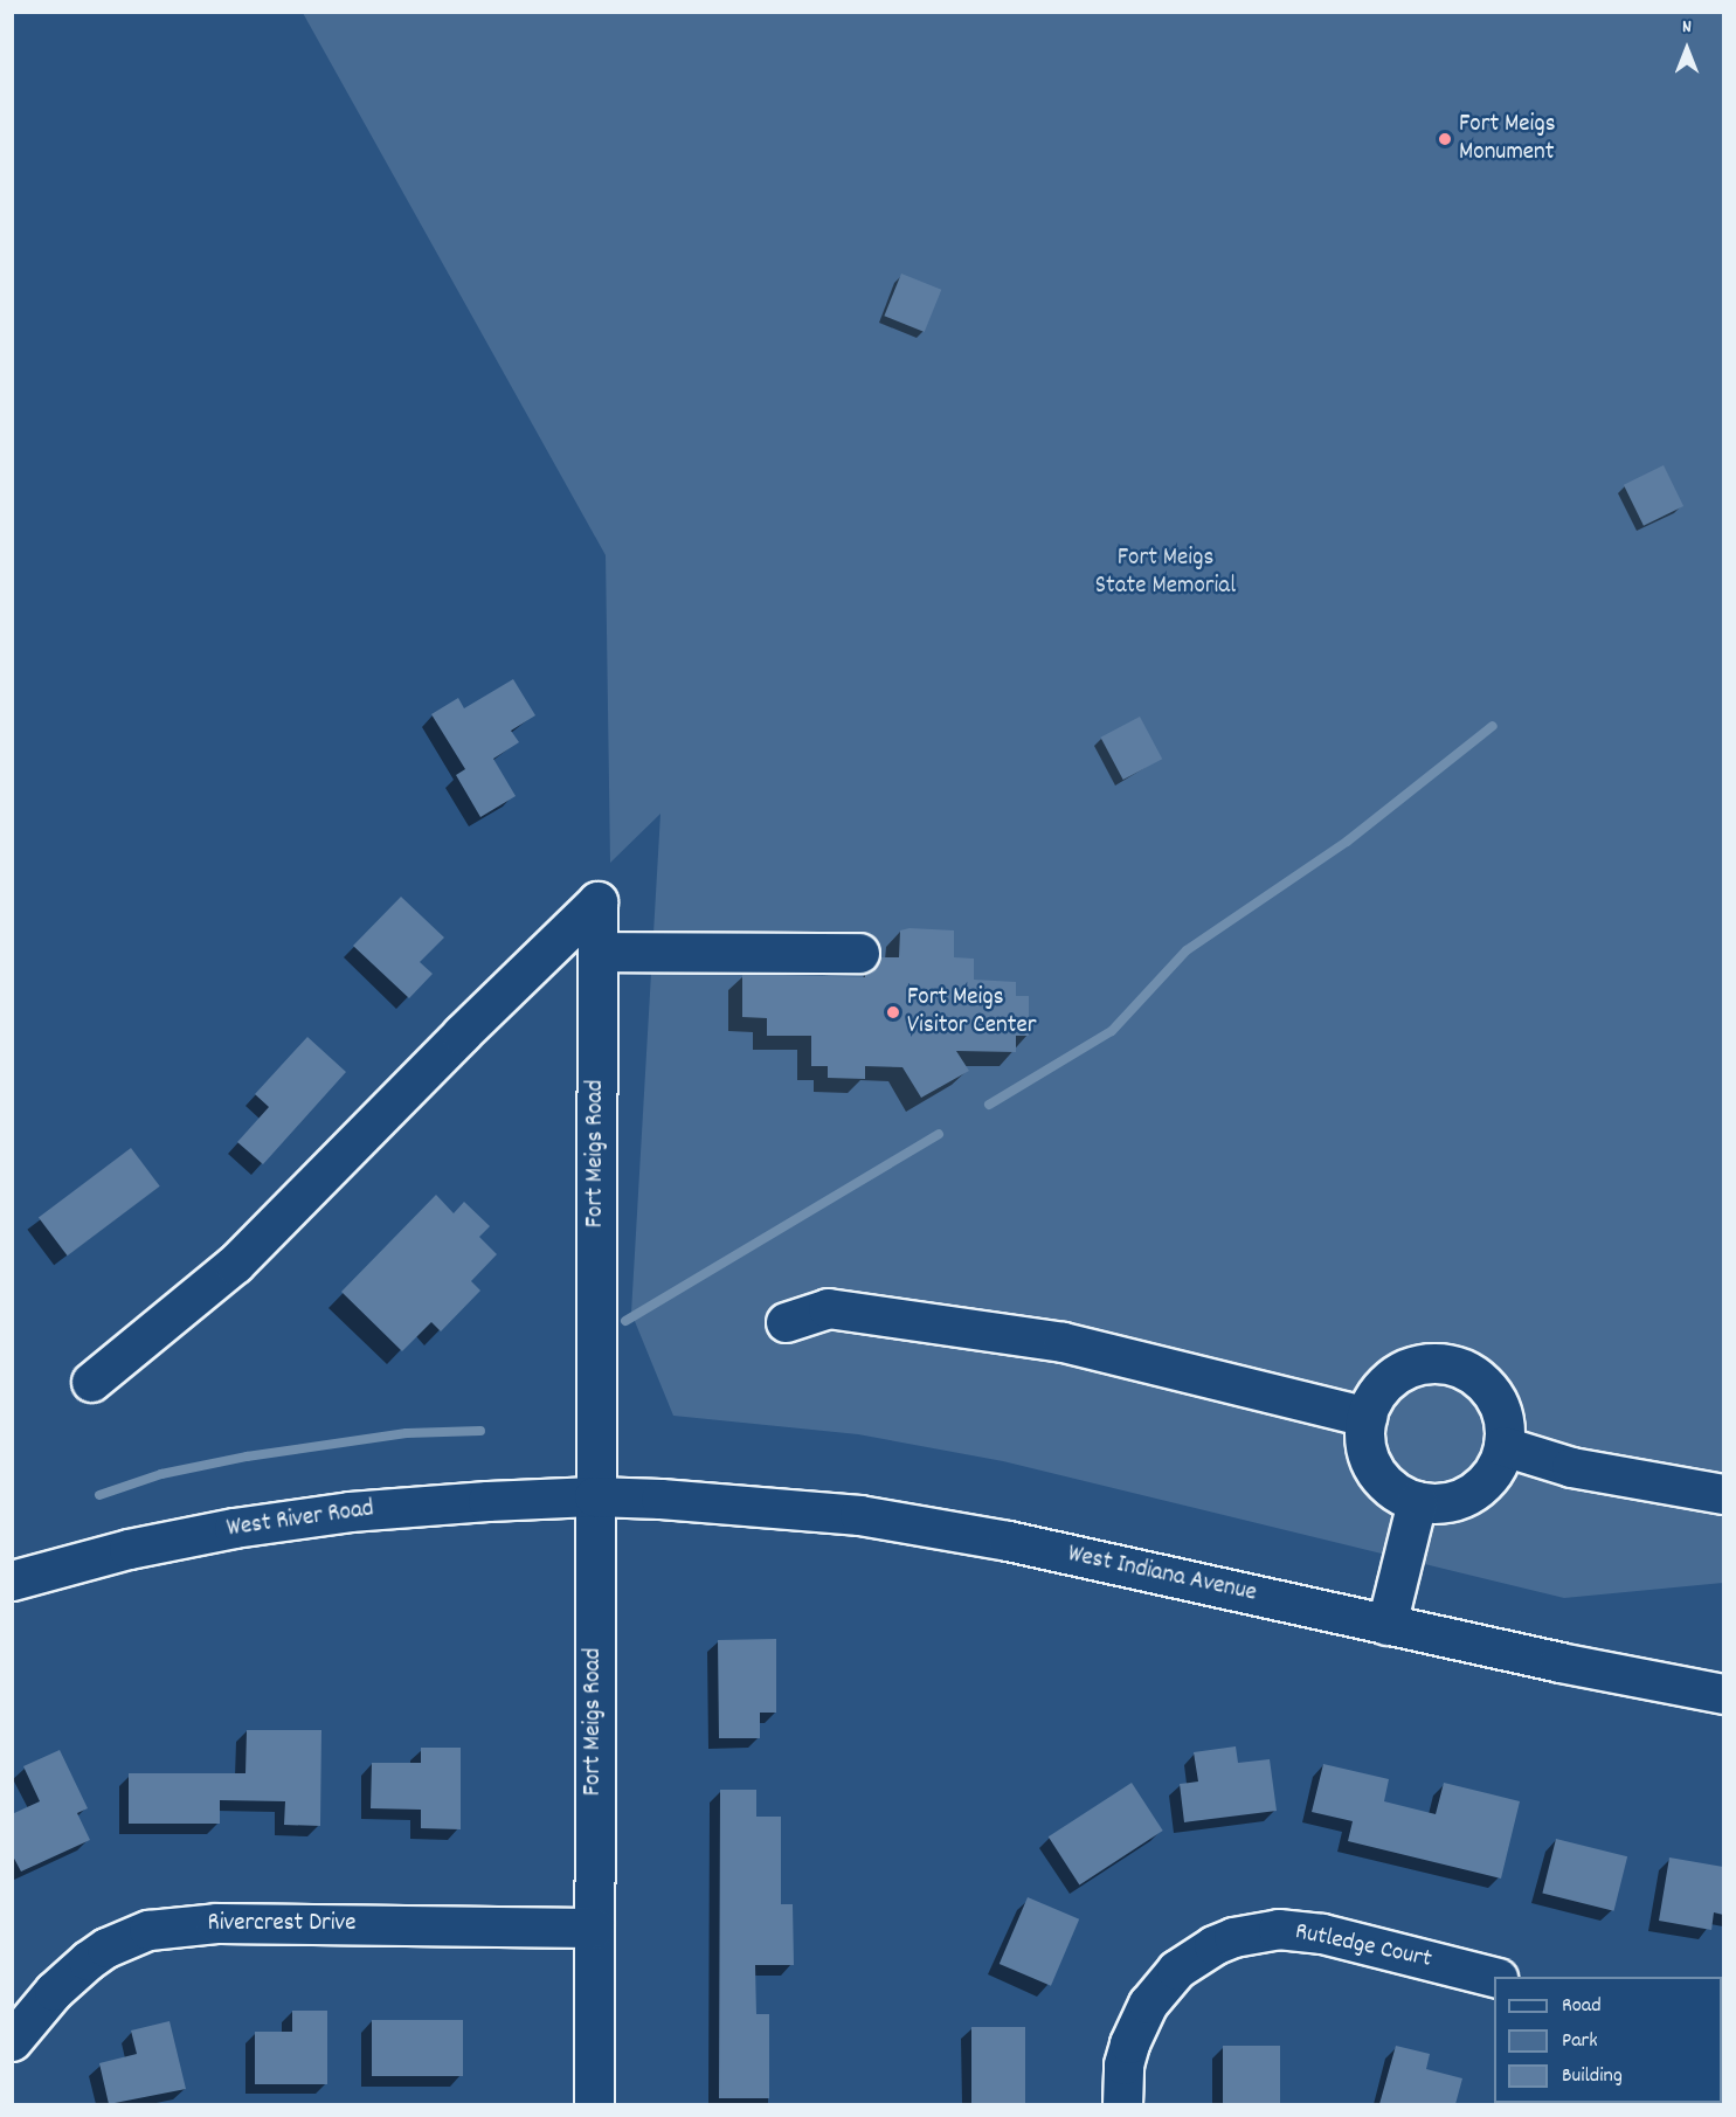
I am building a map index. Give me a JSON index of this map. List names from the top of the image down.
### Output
{
  "streets": {
    "street": [
      "Fort Meigs Road",
      "West River Road",
      "West Indiana Avenue",
      "Rivercrest Drive",
      "Rutledge Court"
    ]
  },
  "crossings": [
    ["Fort Meigs Road", "West River Road"],
    ["Fort Meigs Road", "West Indiana Avenue"],
    ["Fort Meigs Road", "Rivercrest Drive"],
    ["West River Road", "West Indiana Avenue"]
  ],
  "parks": ["Fort Meigs State Memorial"],
  "places": ["Fort Meigs Monument", "Fort Meigs Visitor Center"],
  "legend": ["Road", "Park", "Building"],
  "north": "top"
}
